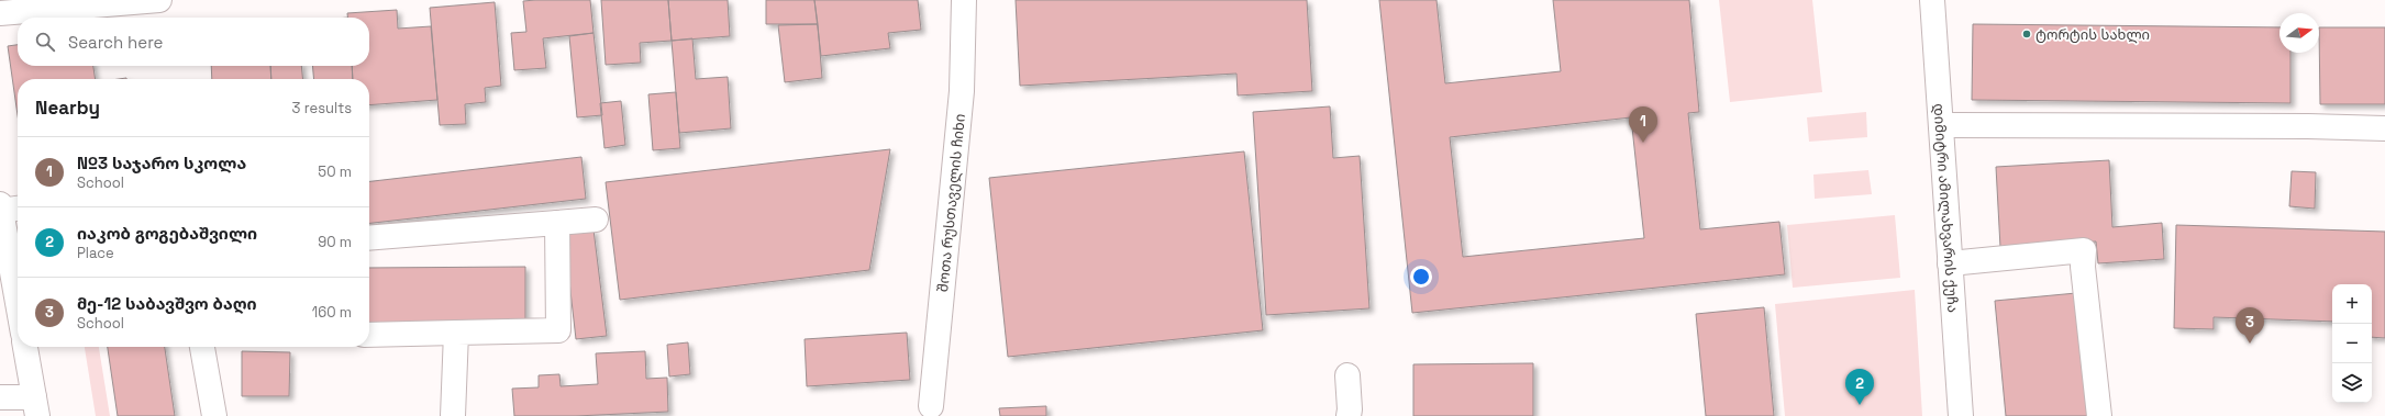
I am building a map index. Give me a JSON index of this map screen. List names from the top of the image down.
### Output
{
  "streets": {
    "street": ["შოთა რუსთაველის ჩიხი", "დიმიტრი ამილახვარის ქუჩა"]
  },
  "places": ["ტორტის სახლი"],
  "north": "right",
  "page": {
    "search": "Search here",
    "heading": ["Nearby", "3 results"],
    "pins": ["1", "3", "2"],
    "list": [
      {
        "mark": "1",
        "name": "№3 საჯარო სკოლა",
        "note": "School",
        "value": "50 m"
      },
      {
        "mark": "2",
        "name": "იაკობ გოგებაშვილი",
        "note": "Place",
        "value": "90 m"
      },
      {
        "mark": "3",
        "name": "მე-12 საბავშვო ბაღი",
        "note": "School",
        "value": "160 m"
      }
    ],
    "map_buttons": ["+", "−"]
  }
}
